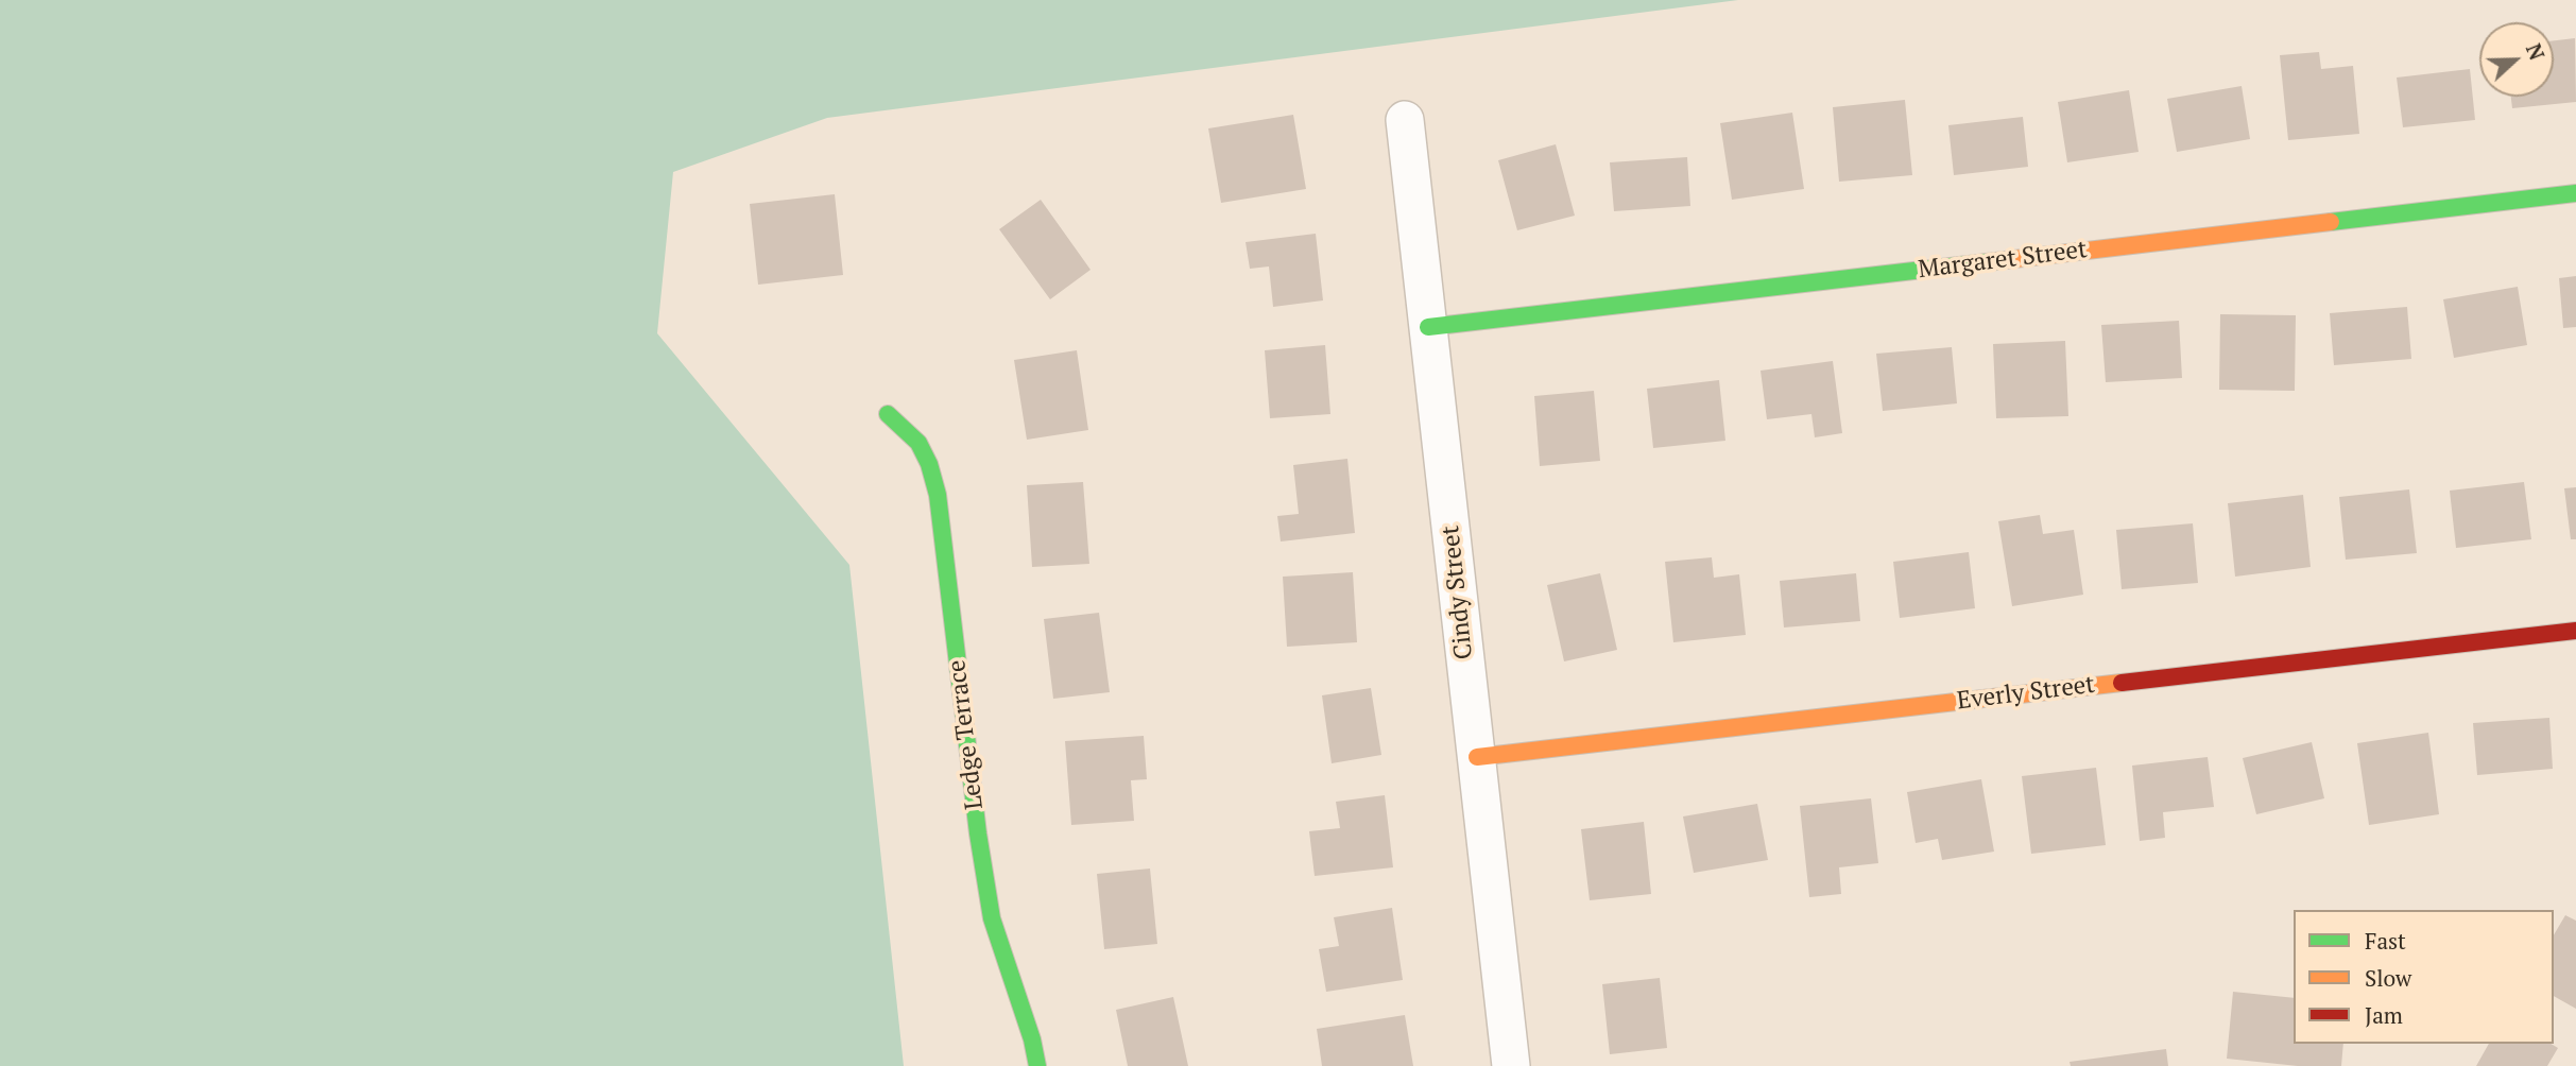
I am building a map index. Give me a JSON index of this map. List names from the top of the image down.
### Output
{
  "streets": {
    "street": [
      "Margaret Street",
      "Cindy Street",
      "Everly Street",
      "Ledge Terrace"
    ]
  },
  "crossings": [
    ["Margaret Street", "Cindy Street"],
    ["Cindy Street", "Everly Street"]
  ],
  "legend": ["Fast", "Slow", "Jam"],
  "north": "right"
}
